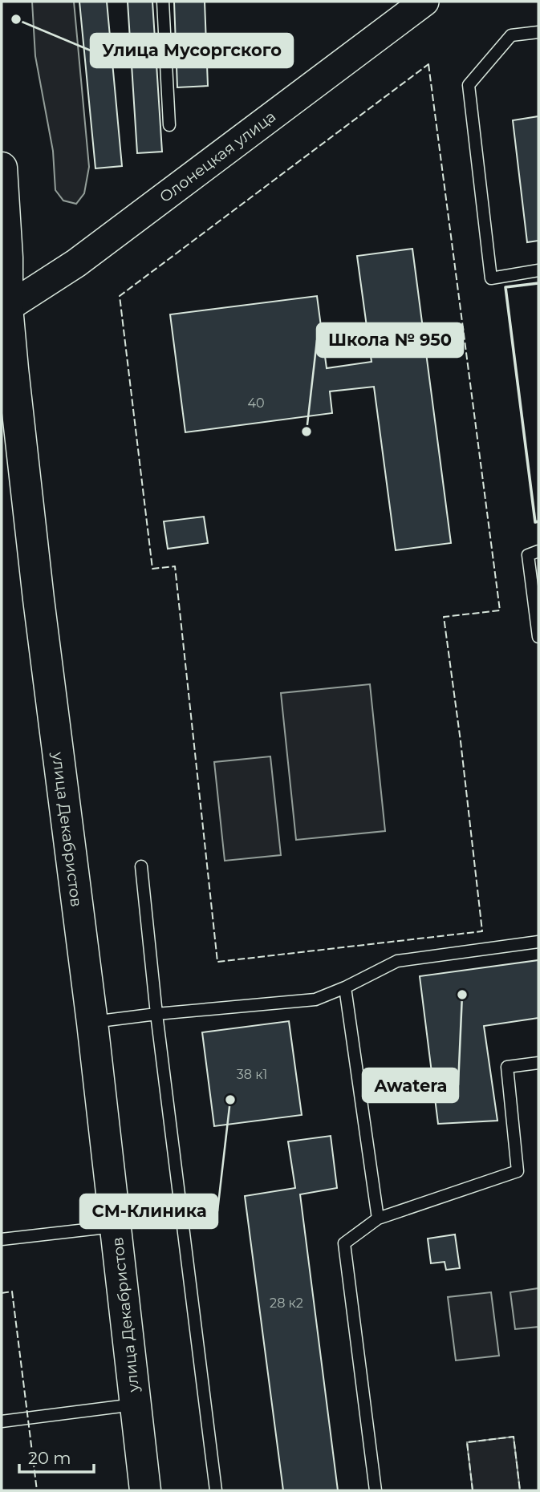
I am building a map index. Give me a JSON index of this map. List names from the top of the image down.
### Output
{
  "streets": {
    "main road": ["улица Декабристов"],
    "street": ["Олонецкая улица"]
  },
  "crossings": [
    ["Олонецкая улица", "улица Декабристов"]
  ],
  "places": [
    "Улица Мусоргского",
    "Школа № 950",
    "Awatera",
    "СМ-Клиника"
  ],
  "house_numbers": ["40", "38 к1", "28 к2"],
  "scale_bar": "20 m"
}
